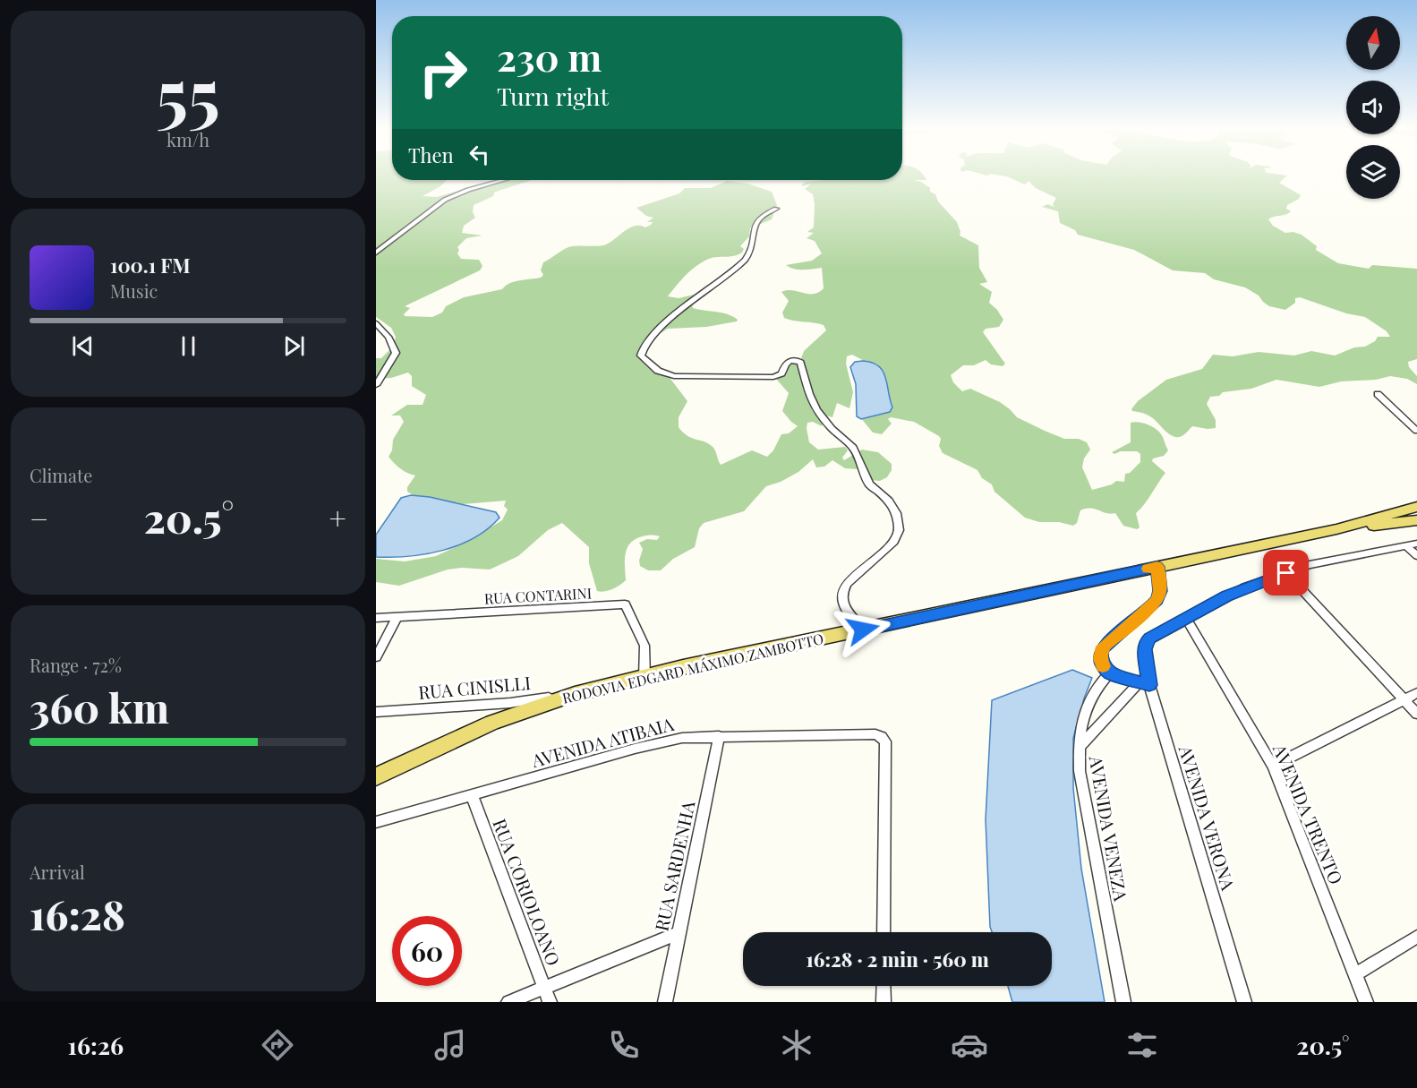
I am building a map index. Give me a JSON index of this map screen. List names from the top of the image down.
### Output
{
  "streets": {
    "main road": ["RODOVIA EDGARD MÁXIMO ZAMBOTTO"],
    "street": [
      "RUA CONTARINI",
      "RUA CINISLLI",
      "AVENIDA ATIBAIA",
      "AVENIDA TRENTO",
      "AVENIDA VERONA",
      "AVENIDA VENEZA",
      "RUA SARDENHA",
      "RUA CORIOLOANO"
    ]
  },
  "crossings": [
    ["RUA CONTARINI", "RODOVIA EDGARD MÁXIMO ZAMBOTTO"],
    ["RODOVIA EDGARD MÁXIMO ZAMBOTTO", "RUA CINISLLI"],
    ["AVENIDA ATIBAIA", "RUA SARDENHA"],
    ["AVENIDA ATIBAIA", "RUA CORIOLOANO"],
    ["AVENIDA TRENTO", "AVENIDA VERONA"],
    ["AVENIDA VERONA", "AVENIDA VENEZA"]
  ],
  "north": "top",
  "page": {
    "tile": [
      ["55", "km/h"],
      "Climate",
      ["Range · 72%", "360 km"],
      ["Arrival", "16:28"]
    ],
    "turn": ["230 m", "Turn right"],
    "then": "Then",
    "song": ["100.1 FM", "Music"],
    "heat": ["−", "20.5°", "+"],
    "limit": "60",
    "trip": "16:28 · 2 min · 560 m",
    "tabs": ["16:26", "20.5°"]
  }
}
